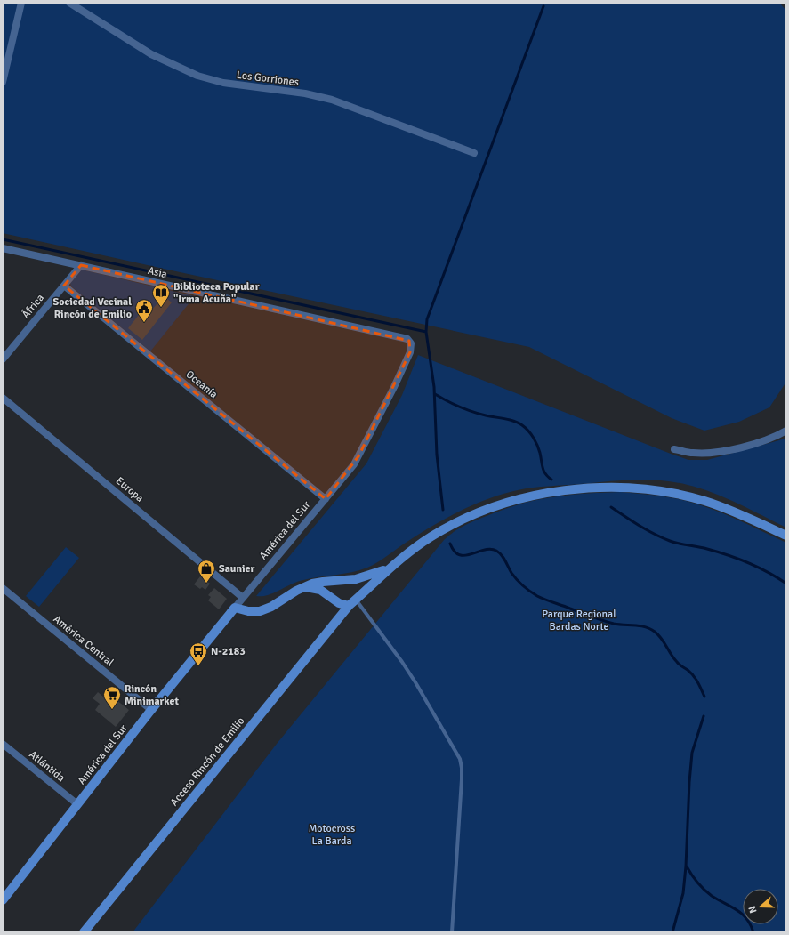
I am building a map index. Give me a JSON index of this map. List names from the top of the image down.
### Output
{
  "streets": {
    "street": [
      "Los Gorriones",
      "Asia",
      "África",
      "Oceanía",
      "Europa",
      "América del Sur",
      "América Central",
      "Acceso Rincón de Emilio",
      "Atlántida"
    ]
  },
  "crossings": [
    ["Asia", "África"],
    ["Asia", "América del Sur"],
    ["África", "Oceanía"],
    ["Oceanía", "América del Sur"],
    ["Europa", "América del Sur"],
    ["América del Sur", "América Central"],
    ["América del Sur", "Acceso Rincón de Emilio"],
    ["América del Sur", "Atlántida"]
  ],
  "parks": ["Parque Regional Bardas Norte", "Motocross La Barda"],
  "places": {
    "library": ["Biblioteca Popular \"Irma Acuña\""],
    "public building": ["Sociedad Vecinal Rincón de Emilio"],
    "shop": ["Saunier"],
    "bus stop": ["N-2183"],
    "supermarket": ["Rincón Minimarket"]
  },
  "north": "left"
}
